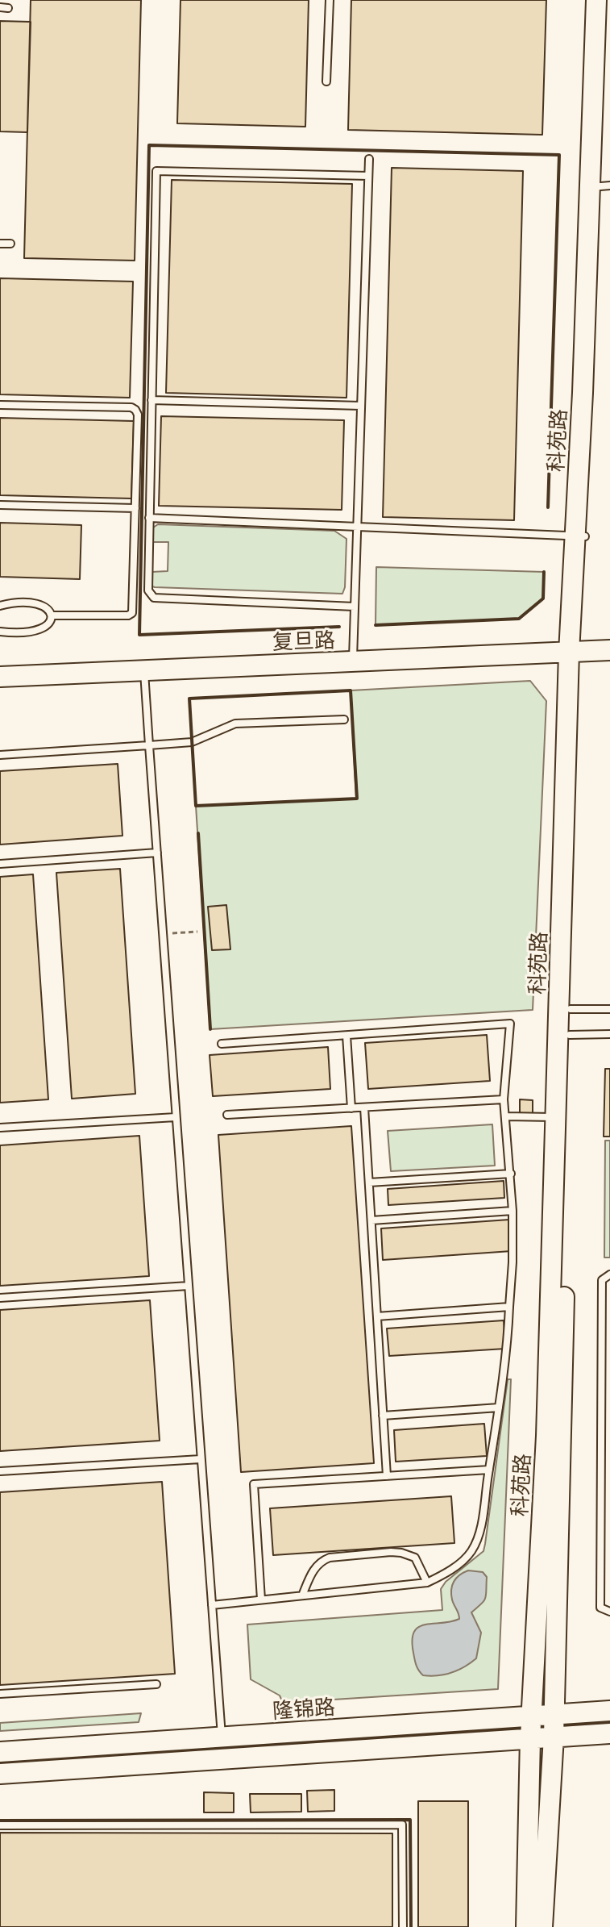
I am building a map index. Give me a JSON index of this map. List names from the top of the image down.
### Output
{
  "streets": {
    "street": ["科苑路", "复旦路", "隆锦路"]
  },
  "crossings": [
    ["科苑路", "复旦路"],
    ["科苑路", "隆锦路"]
  ]
}
